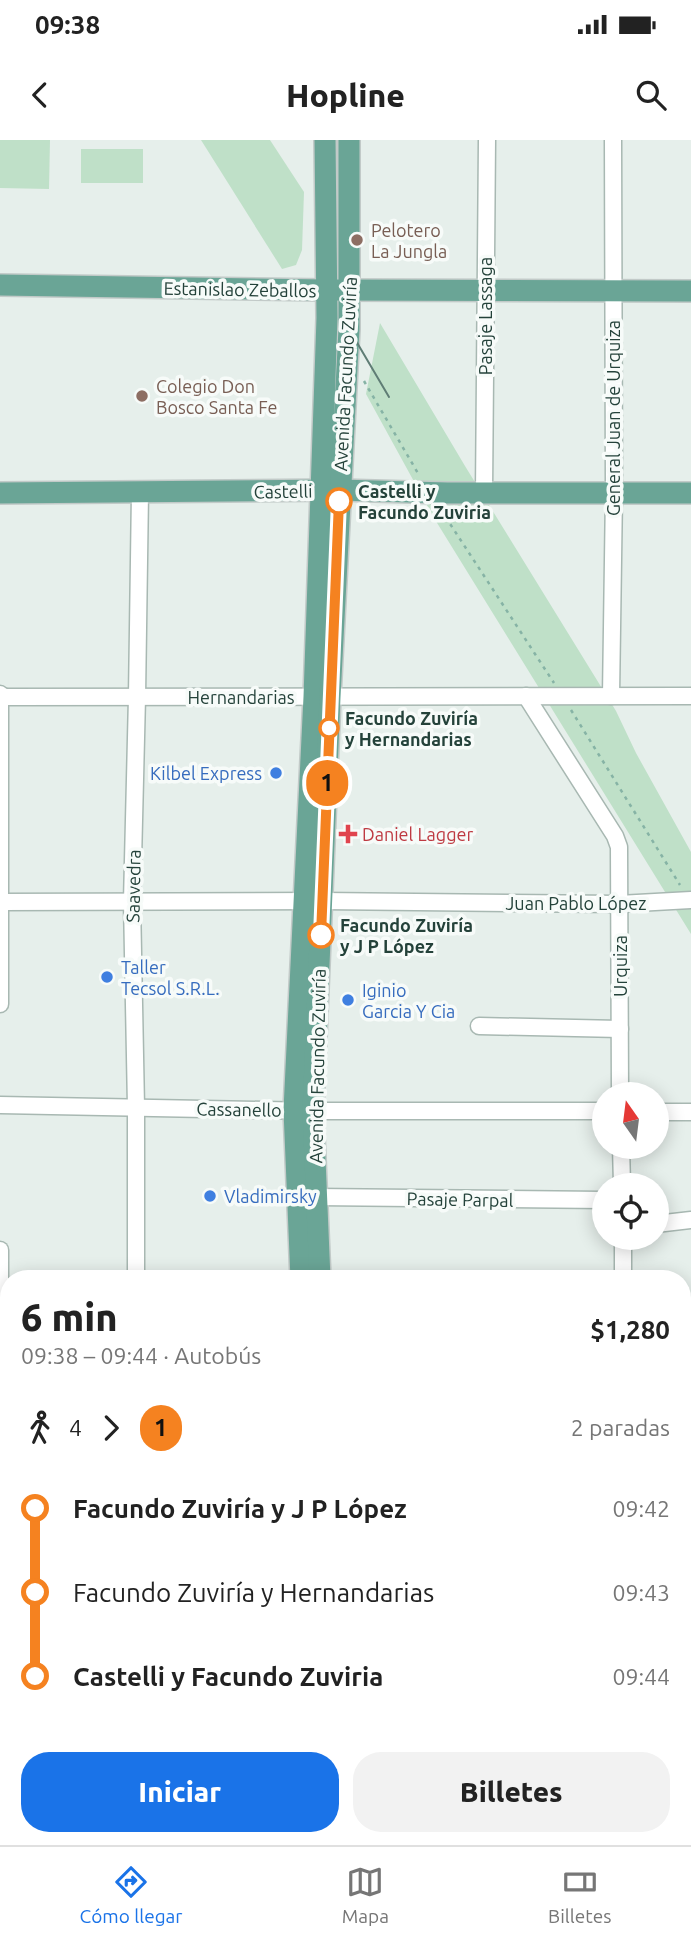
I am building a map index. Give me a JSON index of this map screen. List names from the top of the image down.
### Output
{
  "streets": {
    "main road": ["Estanislao Zeballos", "Avenida Facundo Zuviría", "Castelli"],
    "street": [
      "Pasaje Lassaga",
      "General Juan de Urquiza",
      "Hernandarias",
      "Saavedra",
      "Juan Pablo López",
      "Urquiza",
      "Cassanello",
      "Pasaje Parpal"
    ]
  },
  "crossings": [
    ["Estanislao Zeballos", "Pasaje Lassaga"],
    ["Estanislao Zeballos", "Avenida Facundo Zuviría"],
    ["Estanislao Zeballos", "General Juan de Urquiza"],
    ["Pasaje Lassaga", "Castelli"],
    ["Avenida Facundo Zuviría", "Castelli"],
    ["Avenida Facundo Zuviría", "Hernandarias"],
    ["Avenida Facundo Zuviría", "Juan Pablo López"],
    ["Avenida Facundo Zuviría", "Cassanello"],
    ["Avenida Facundo Zuviría", "Pasaje Parpal"],
    ["General Juan de Urquiza", "Castelli"],
    ["General Juan de Urquiza", "Hernandarias"],
    ["Castelli", "Saavedra"],
    ["Hernandarias", "Saavedra"],
    ["Hernandarias", "Urquiza"],
    ["Saavedra", "Juan Pablo López"],
    ["Saavedra", "Cassanello"],
    ["Juan Pablo López", "Urquiza"]
  ],
  "places": {
    "other": [
      "Pelotero La Jungla",
      "Colegio Don Bosco Santa Fe",
      "Castelli y Facundo Zuviria",
      "Facundo Zuviría y Hernandarias",
      "Kilbel Express",
      "Facundo Zuviría y J P López",
      "Taller Tecsol S.R.L.",
      "Iginio Garcia Y Cia",
      "Vladimirsky"
    ],
    "health": ["Daniel Lagger"]
  },
  "lines": ["bus line 1"],
  "north": "top",
  "page": {
    "status": "09:38",
    "header": "Hopline",
    "on_map": "1",
    "heading": ["6 min", "09:38 – 09:44 · Autobús", "$1,280"],
    "legs": ["4", "1", "2 paradas"],
    "list": [
      {
        "name": "Facundo Zuviría y J P López",
        "value": "09:42"
      },
      {
        "name": "Facundo Zuviría y Hernandarias",
        "value": "09:43"
      },
      {
        "name": "Castelli y Facundo Zuviria",
        "value": "09:44"
      }
    ],
    "buttons": ["Iniciar", "Billetes"],
    "tabs": ["Cómo llegar", "Mapa", "Billetes"]
  }
}
